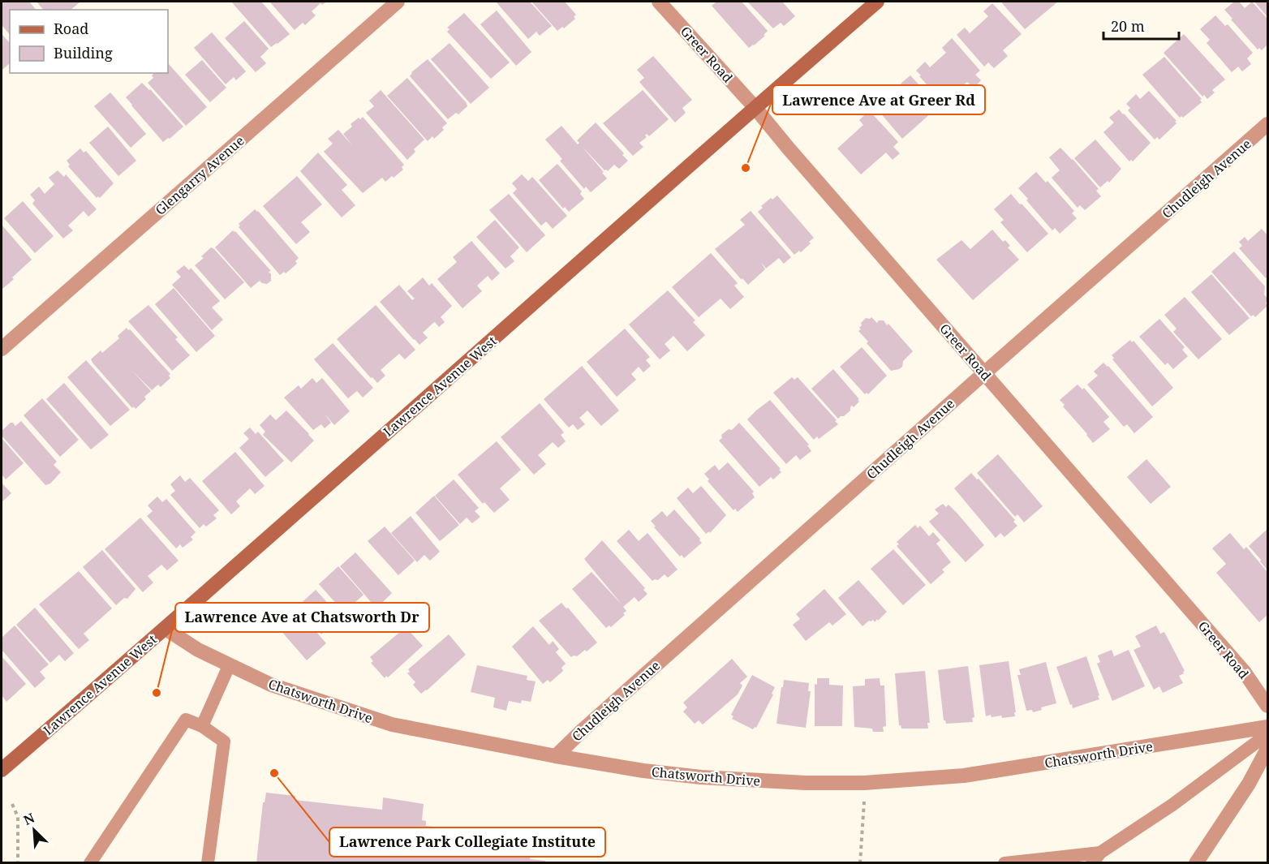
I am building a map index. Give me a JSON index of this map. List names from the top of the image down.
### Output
{
  "streets": {
    "main road": ["Lawrence Avenue West"],
    "street": [
      "Greer Road",
      "Glengarry Avenue",
      "Chudleigh Avenue",
      "Chatsworth Drive"
    ]
  },
  "crossings": [
    ["Greer Road", "Chudleigh Avenue"],
    ["Greer Road", "Lawrence Avenue West"],
    ["Chudleigh Avenue", "Chatsworth Drive"],
    ["Lawrence Avenue West", "Chatsworth Drive"]
  ],
  "places": ["Lawrence Ave at Greer Rd", "Lawrence Ave at Chatsworth Dr", "Lawrence Park Collegiate Institute"],
  "legend": ["Road", "Building"],
  "scale_bar": "20 m",
  "north": "top left"
}
